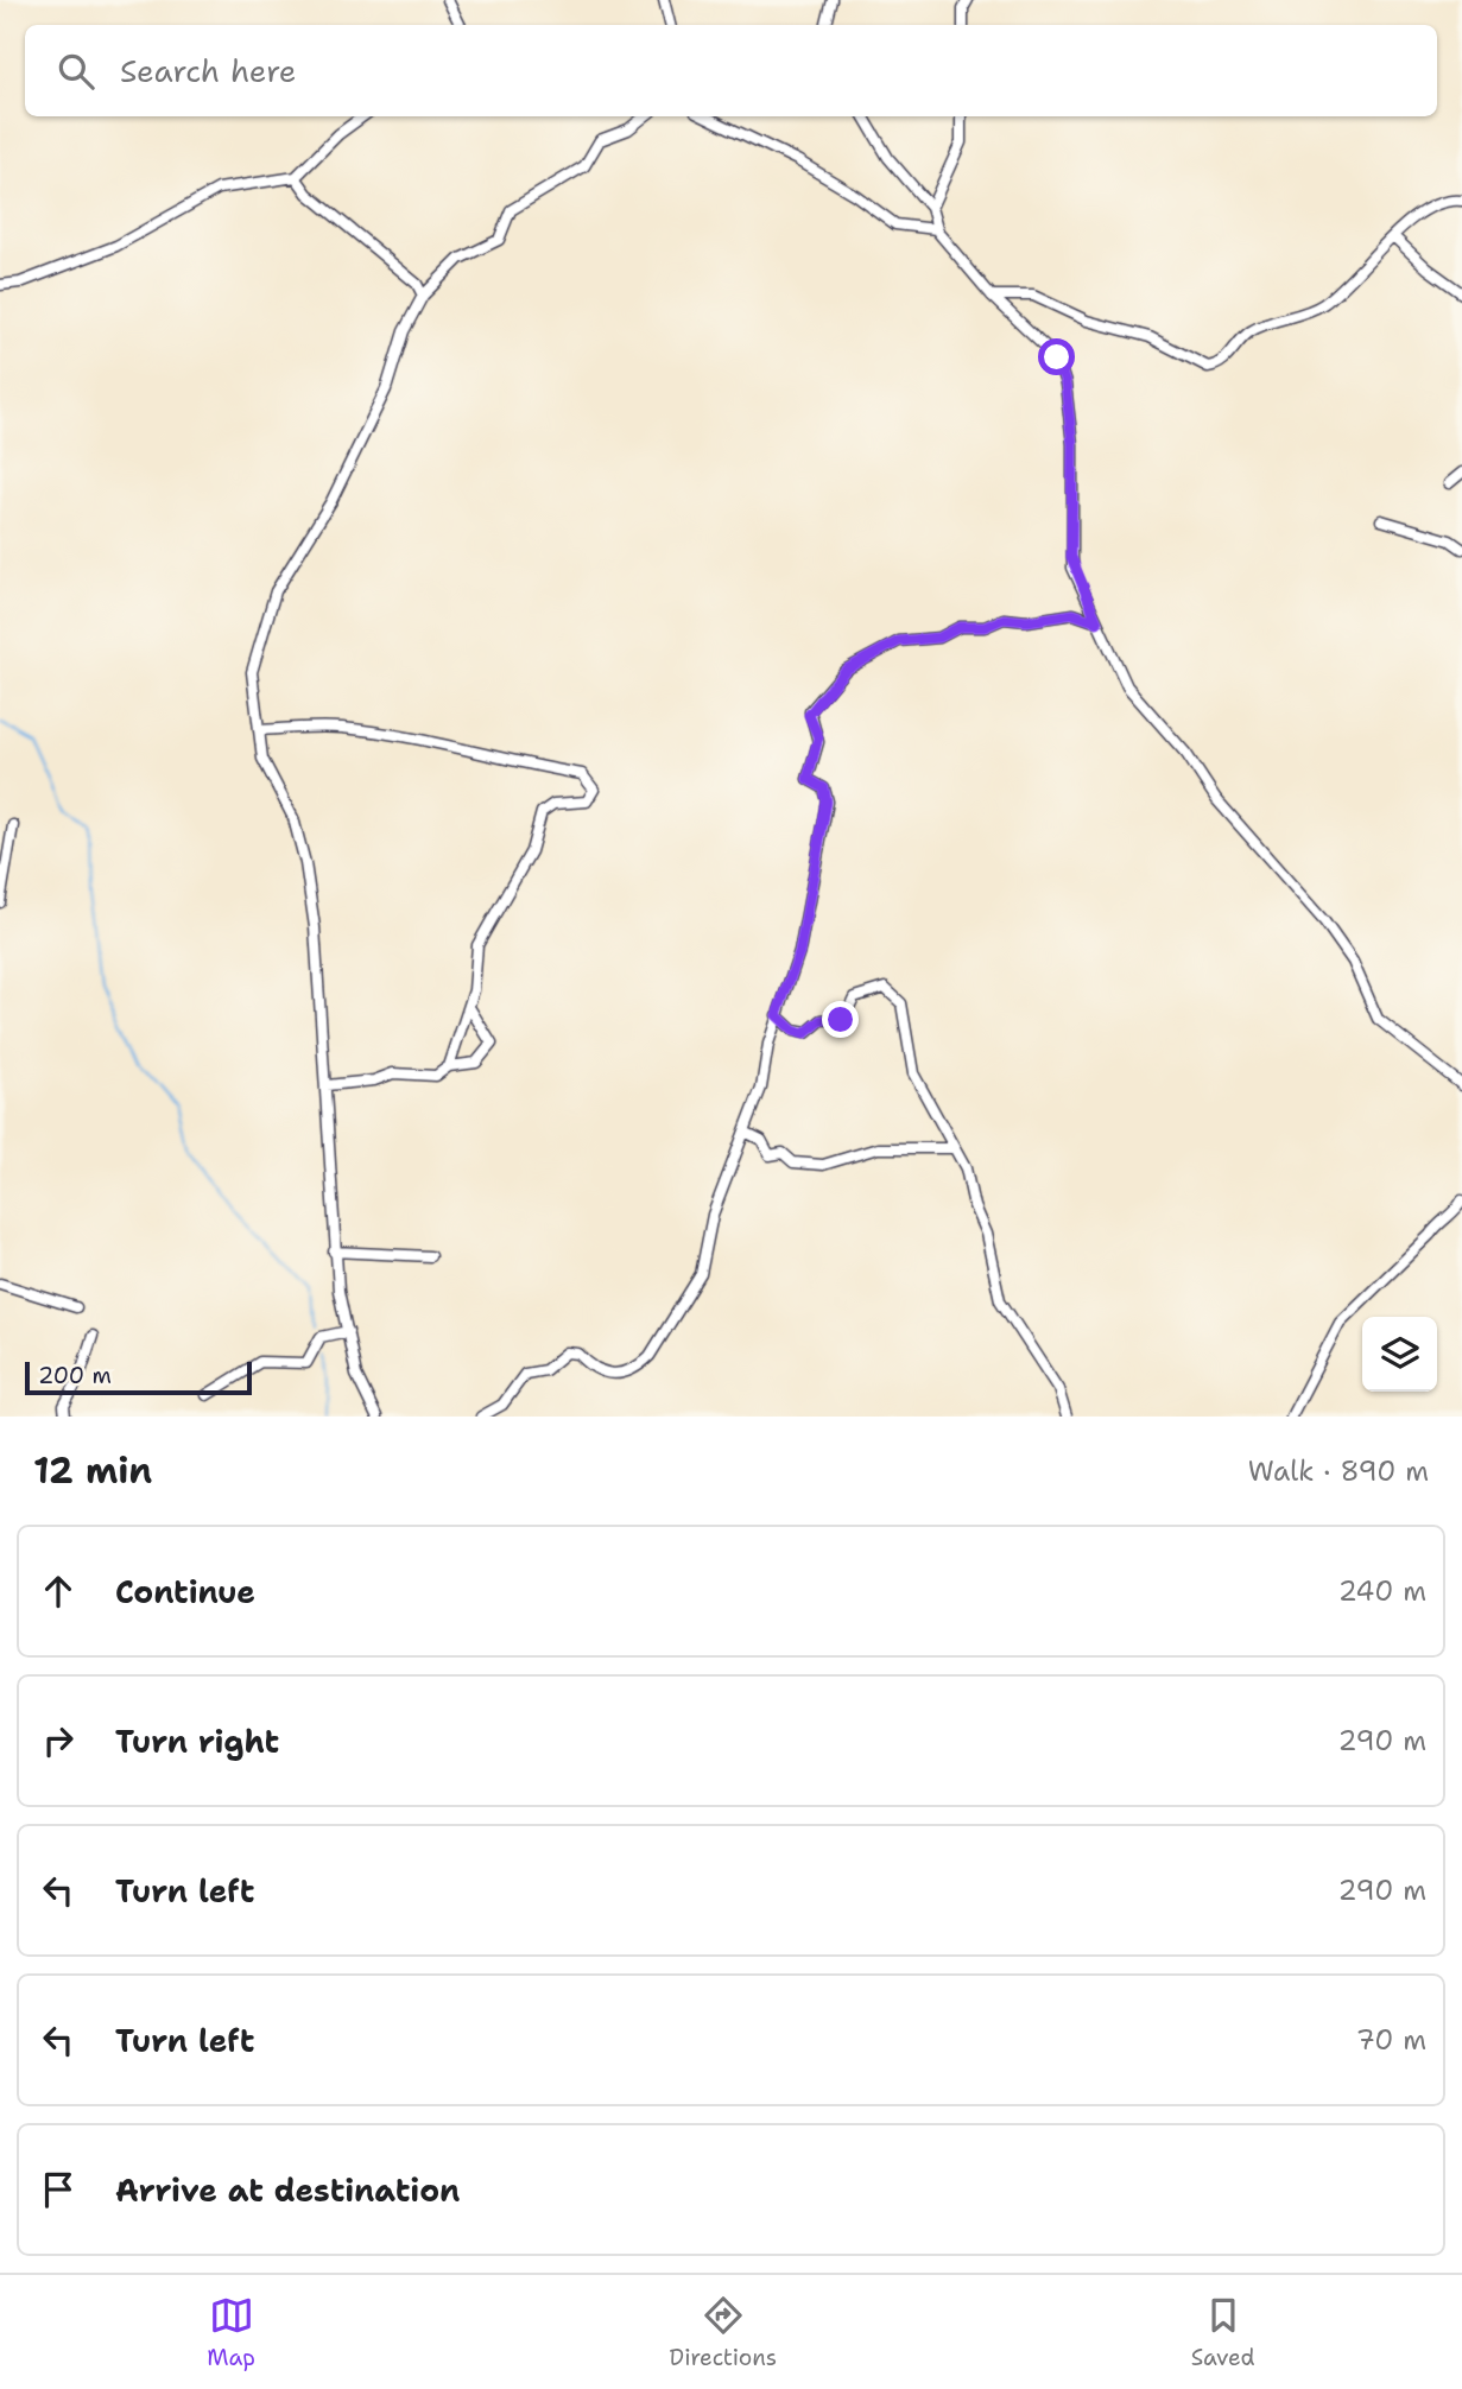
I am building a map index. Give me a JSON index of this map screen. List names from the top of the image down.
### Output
{
  "scale_bar": "200 m",
  "page": {
    "search": "Search here",
    "scale": "200 m",
    "heading": ["12 min", "Walk · 890 m"],
    "list": [
      ["Continue", "240 m"],
      ["Turn right", "290 m"],
      ["Turn left", "290 m"],
      ["Turn left", "70 m"],
      "Arrive at destination"
    ],
    "nav": ["Map", "Directions", "Saved"]
  }
}
